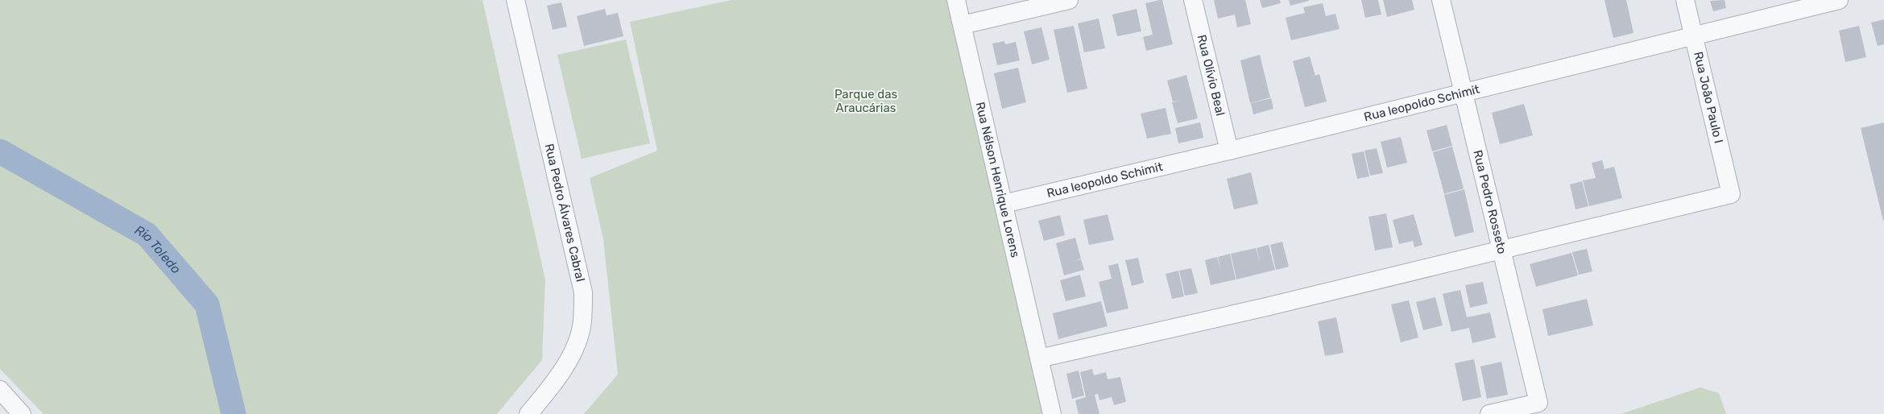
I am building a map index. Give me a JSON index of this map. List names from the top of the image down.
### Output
{
  "streets": {
    "street": [
      "Rua Olívio Beal",
      "Rua João Paulo I",
      "Rua leopoldo Schimit",
      "Rua Nélson Henrique Lorens",
      "Rua Pedro Rosseto",
      "Rua Pedro Álvares Cabral"
    ]
  },
  "crossings": [
    ["Rua Olívio Beal", "Rua leopoldo Schimit"],
    ["Rua João Paulo I", "Rua leopoldo Schimit"],
    ["Rua João Paulo I", "Rua Pedro Rosseto"],
    ["Rua leopoldo Schimit", "Rua Nélson Henrique Lorens"],
    ["Rua leopoldo Schimit", "Rua Pedro Rosseto"]
  ],
  "water": ["Rio Toledo"],
  "parks": ["Parque das Araucárias"]
}
